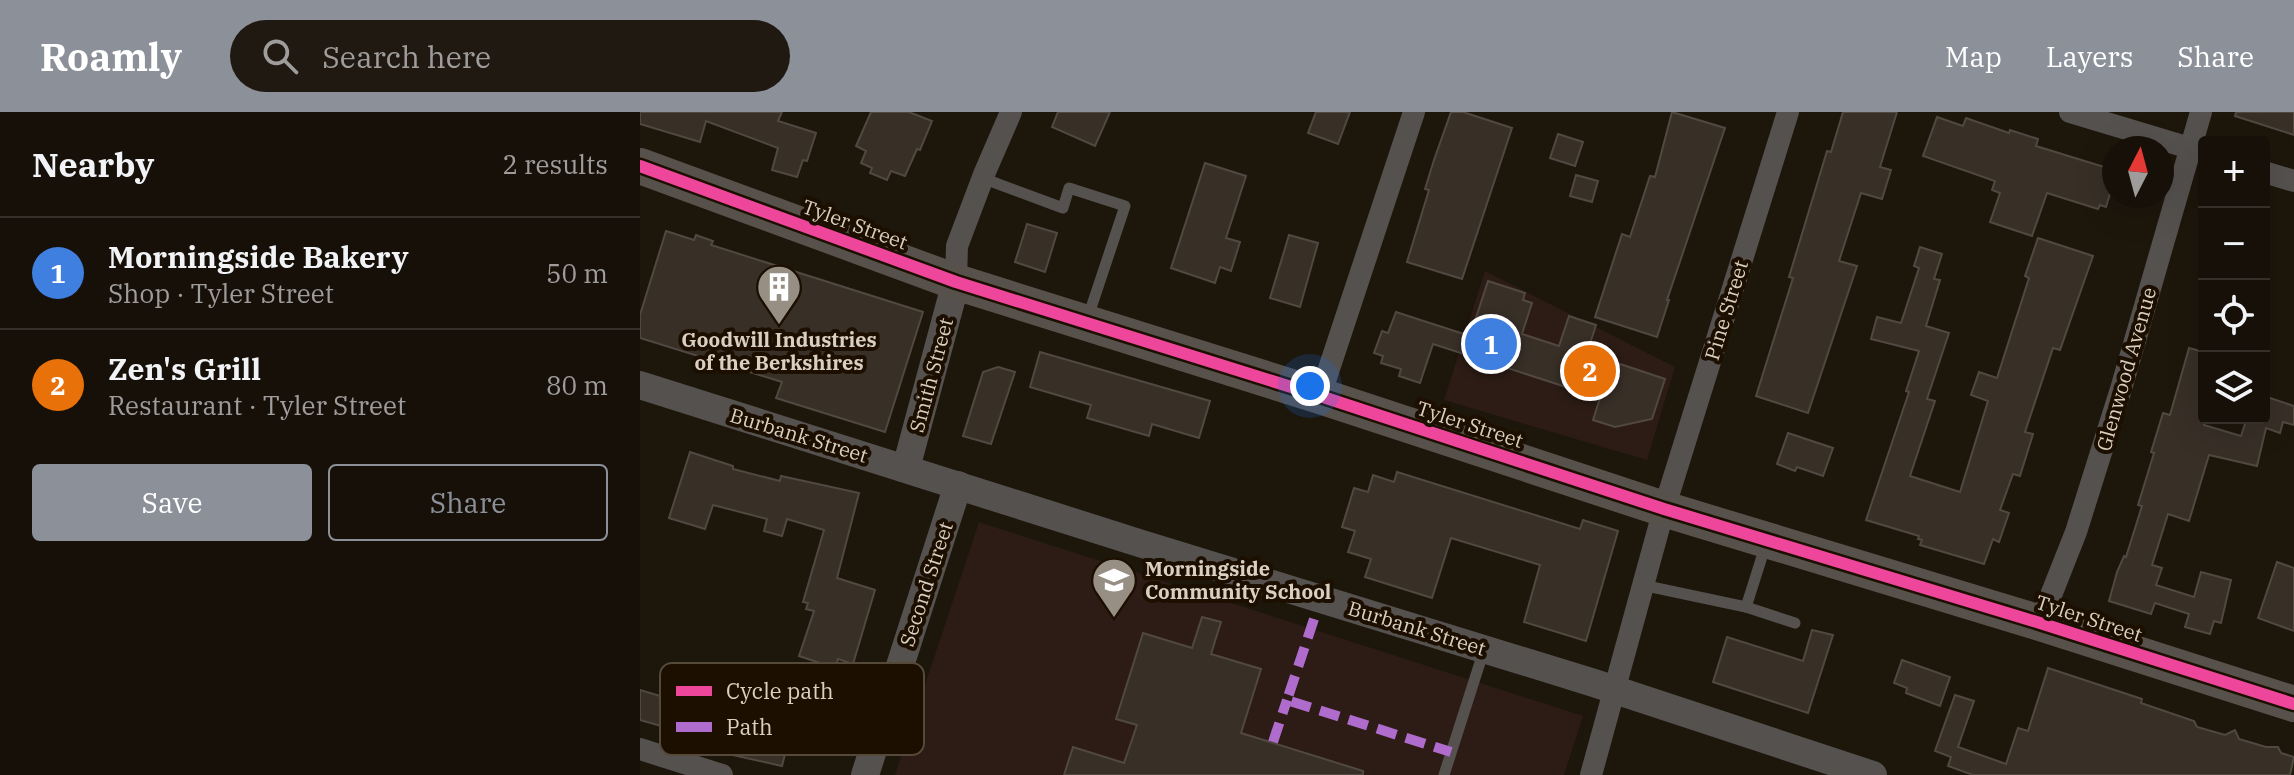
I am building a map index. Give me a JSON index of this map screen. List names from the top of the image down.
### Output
{
  "streets": {
    "main road": ["Tyler Street"],
    "street": [
      "Pine Street",
      "Glenwood Avenue",
      "Smith Street",
      "Burbank Street",
      "Second Street"
    ]
  },
  "crossings": [
    ["Tyler Street", "Pine Street"],
    ["Tyler Street", "Glenwood Avenue"],
    ["Tyler Street", "Smith Street"],
    ["Pine Street", "Burbank Street"],
    ["Smith Street", "Burbank Street"],
    ["Burbank Street", "Second Street"]
  ],
  "places": {
    "building": ["Goodwill Industries of the Berkshires"],
    "school or university": ["Morningside Community School"]
  },
  "legend": ["Cycle path", "Path"],
  "north": "top",
  "page": {
    "header": "Roamly",
    "search": "Search here",
    "nav": ["Map", "Layers", "Share"],
    "heading": ["Nearby", "2 results"],
    "map_buttons": ["+", "−"],
    "list": [
      {
        "mark": "1",
        "name": "Morningside Bakery",
        "note": "Shop · Tyler Street",
        "value": "50 m"
      },
      {
        "mark": "2",
        "name": "Zen's Grill",
        "note": "Restaurant · Tyler Street",
        "value": "80 m"
      }
    ],
    "pins": ["1", "2"],
    "buttons": ["Save", "Share"]
  }
}
